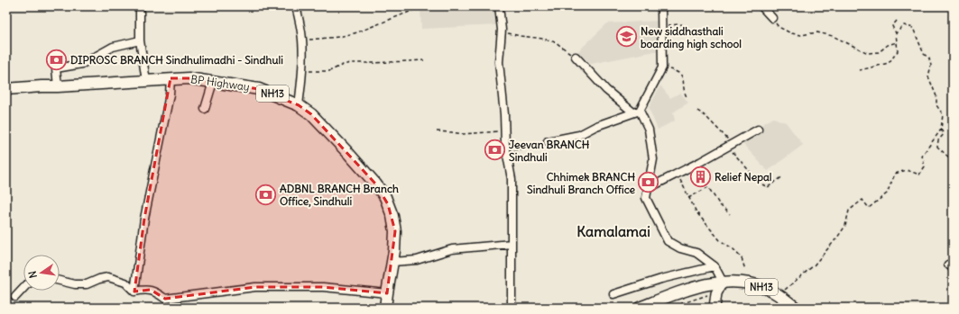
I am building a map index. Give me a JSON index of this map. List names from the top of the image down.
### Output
{
  "streets": {
    "highway": ["BP Highway", "NH13"]
  },
  "districts": ["Kamalamai"],
  "places": {
    "school or university": ["New siddhasthali boarding high school"],
    "bank": [
      "DIPROSC BRANCH Sindhulimadhi - Sindhuli",
      "Jeevan BRANCH Sindhuli",
      "Chhimek BRANCH Sindhuli Branch Office",
      "ADBNL BRANCH Branch Office, Sindhuli"
    ],
    "building": ["Relief Nepal"]
  },
  "north": "left"
}
